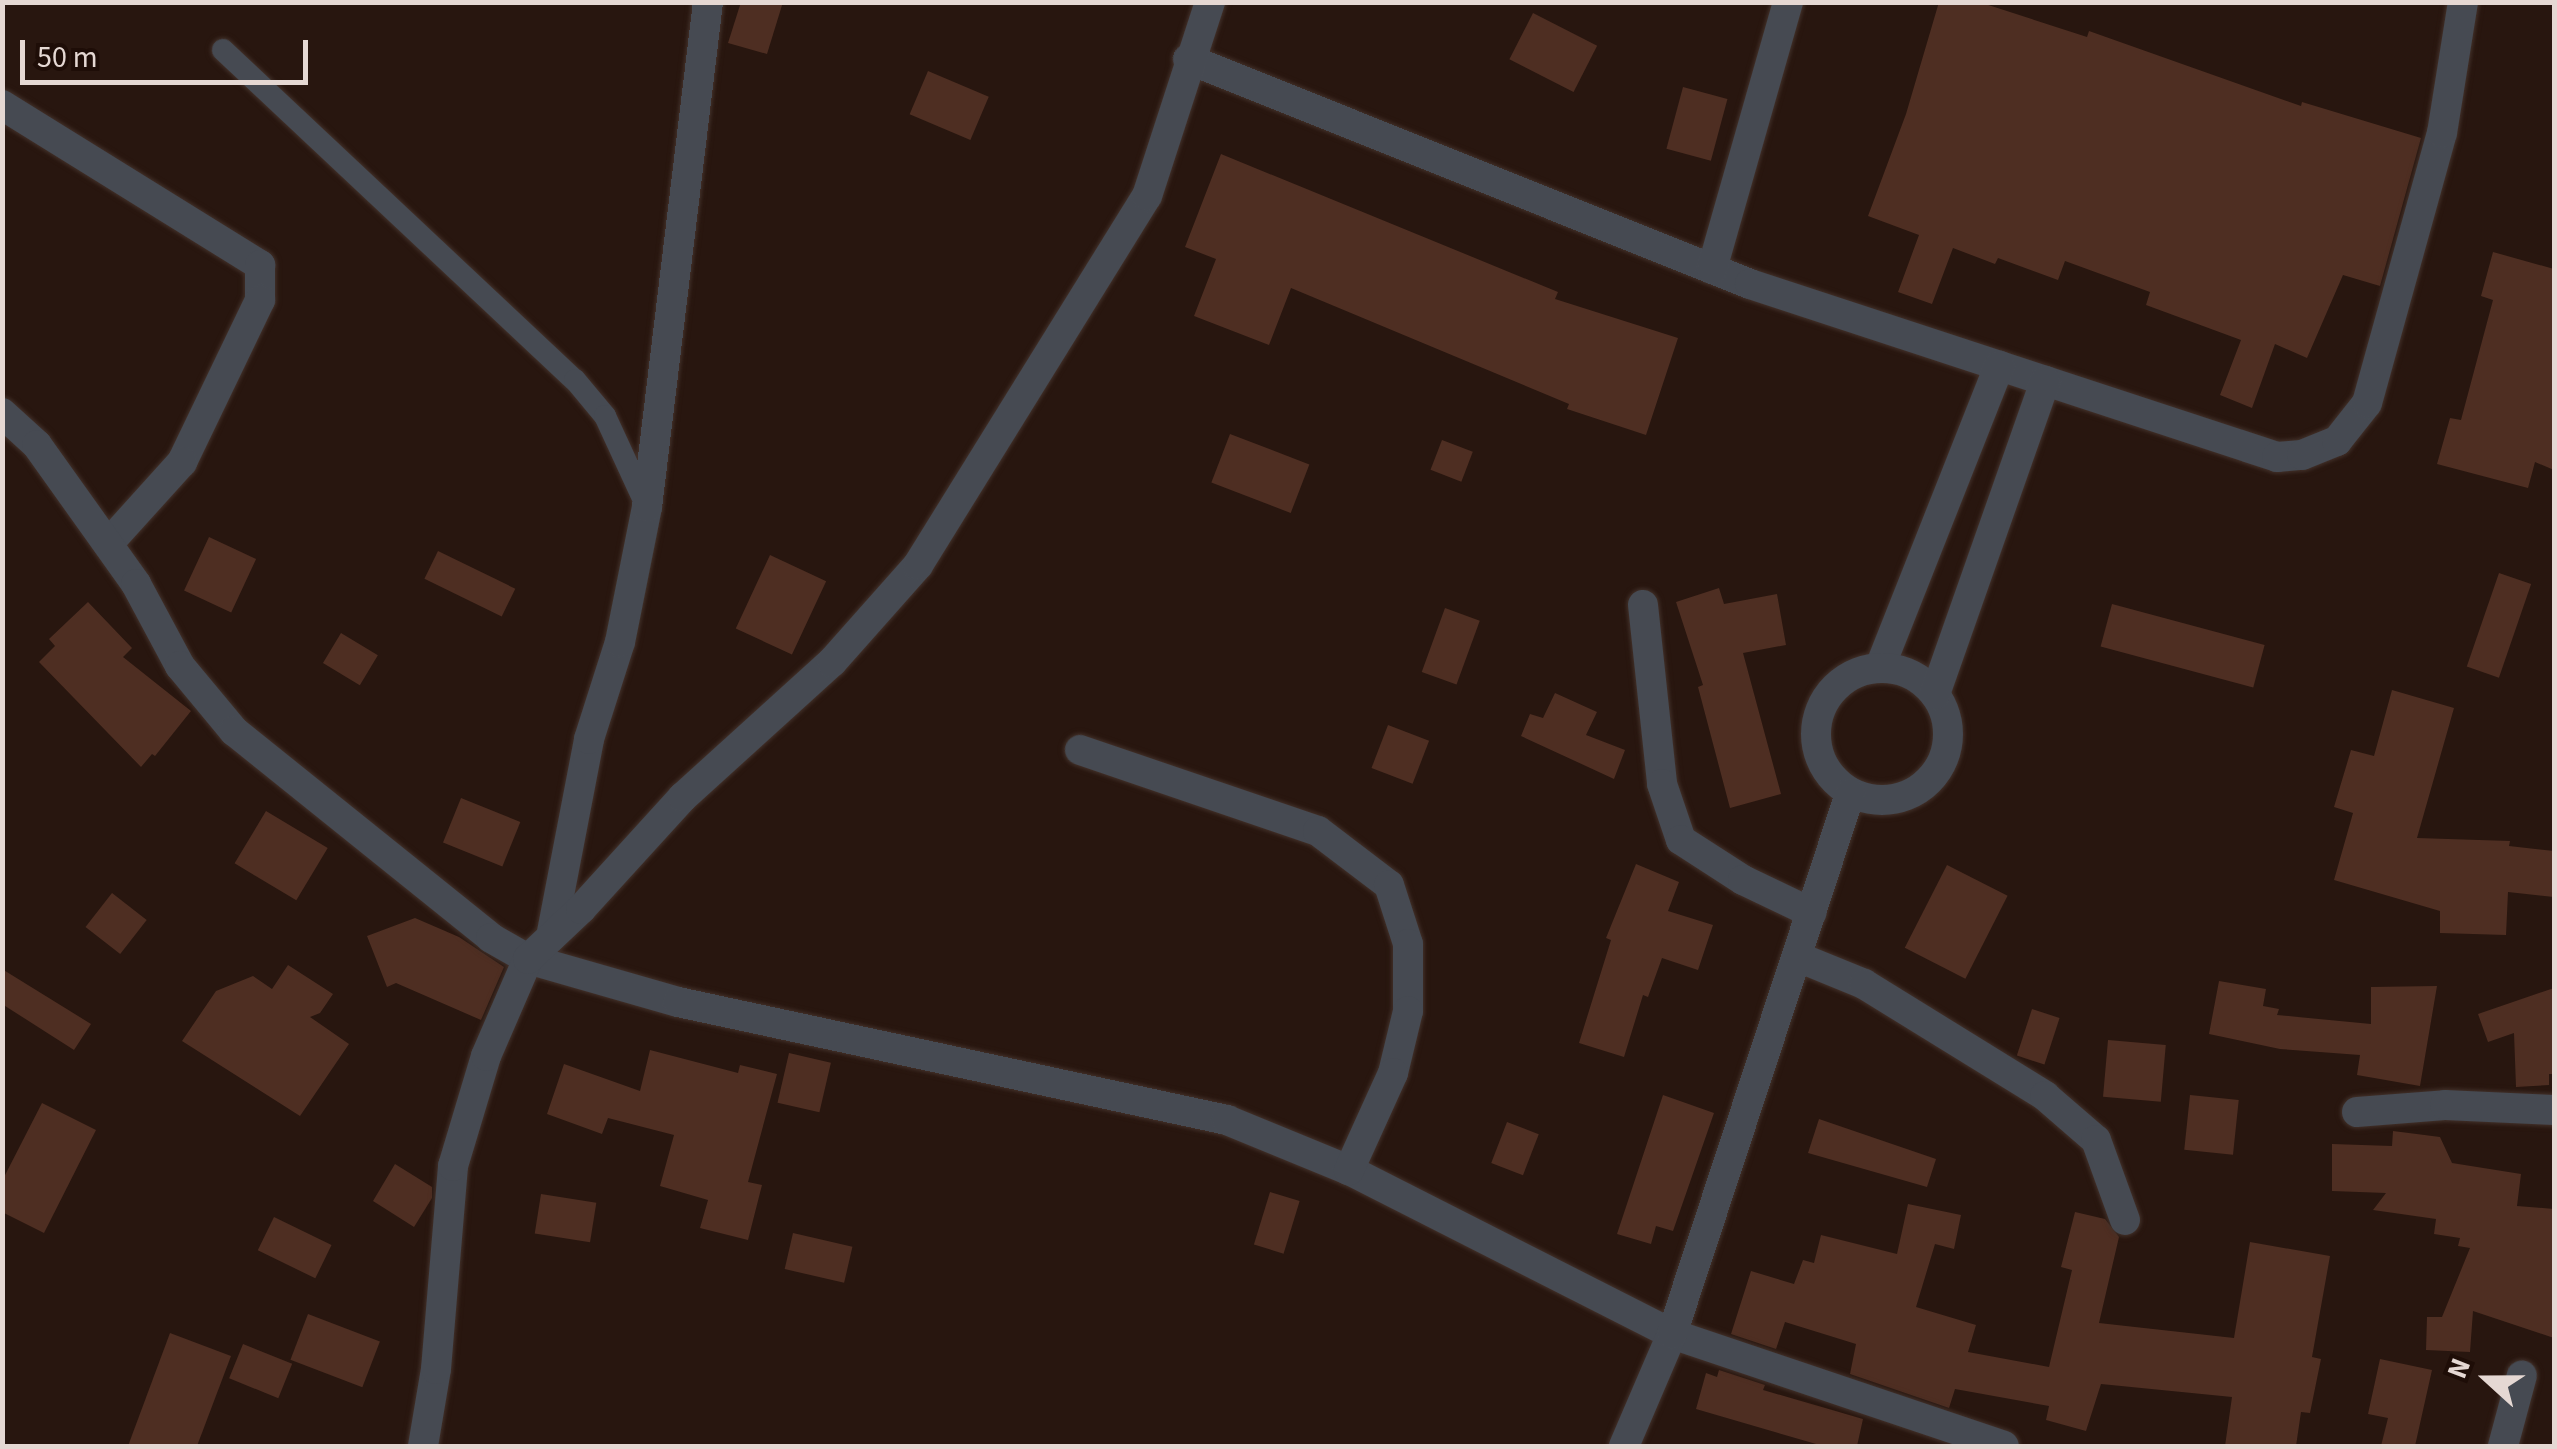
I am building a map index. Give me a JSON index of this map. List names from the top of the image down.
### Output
{
  "scale_bar": "50 m",
  "north": "left"
}
